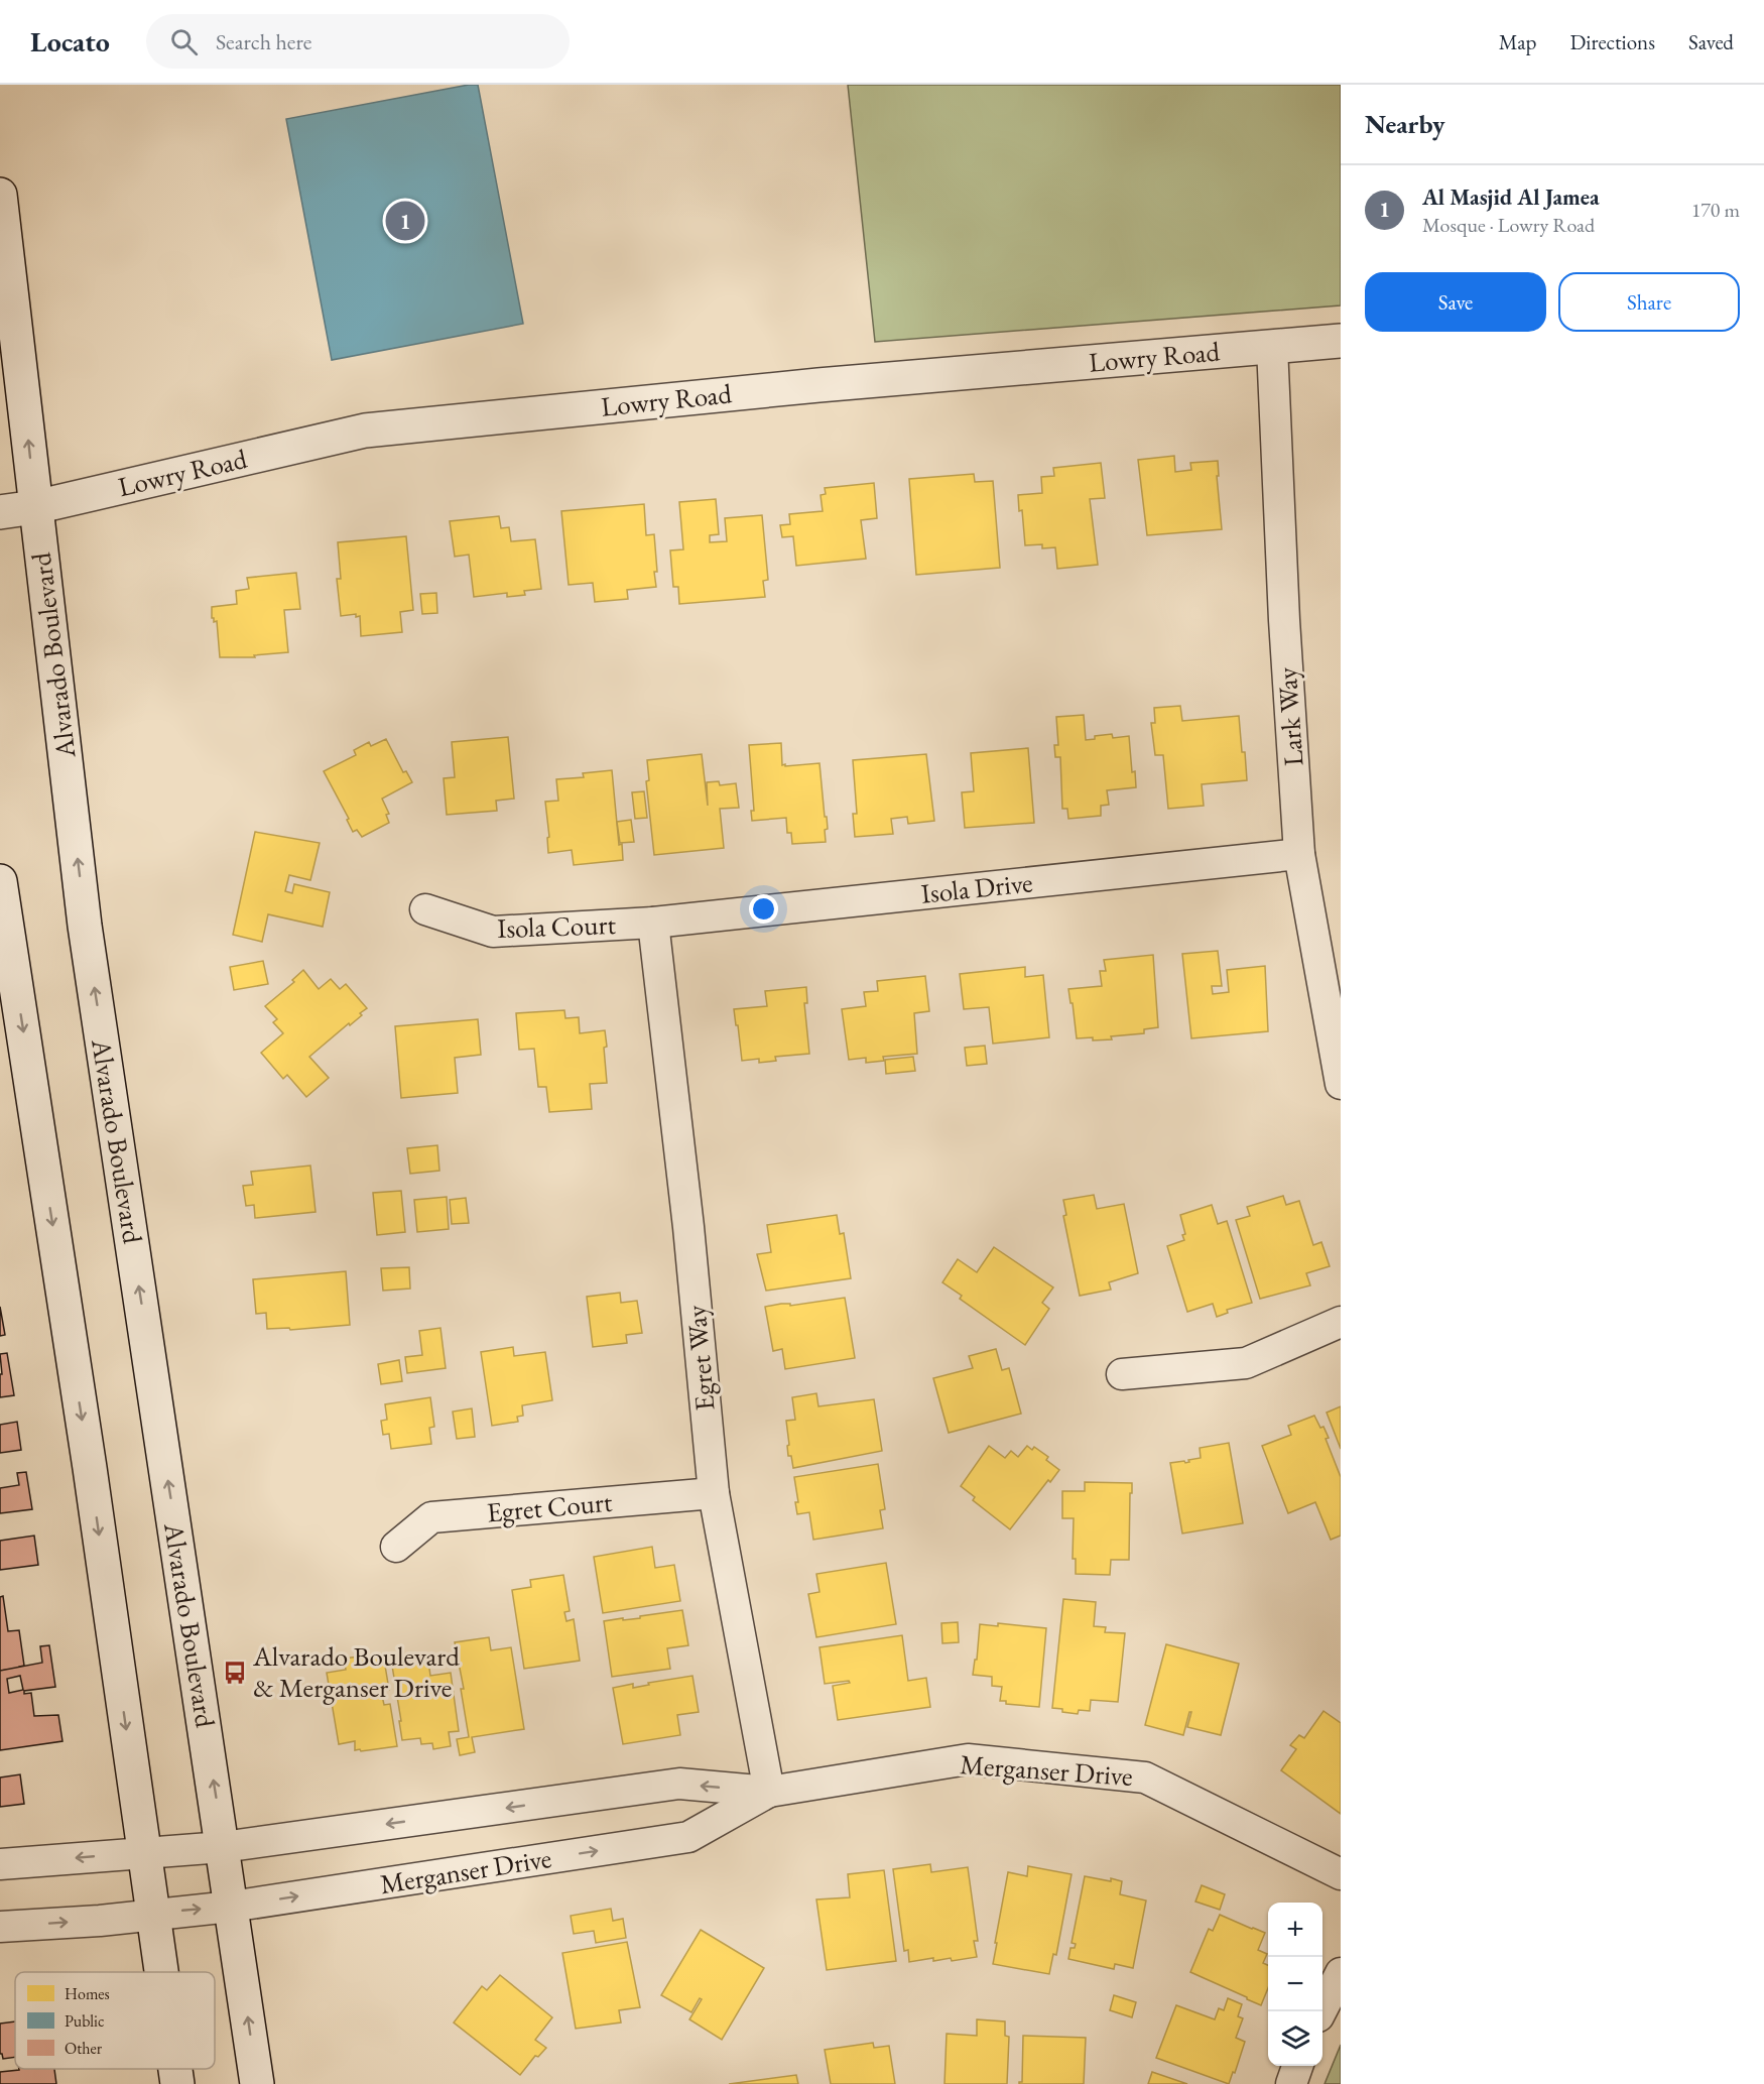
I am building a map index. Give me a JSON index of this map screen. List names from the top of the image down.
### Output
{
  "streets": {
    "main road": ["Lowry Road", "Alvarado Boulevard"],
    "street": [
      "Lark Way",
      "Isola Drive",
      "Isola Court",
      "Egret Way",
      "Egret Court",
      "Merganser Drive"
    ]
  },
  "crossings": [
    ["Lowry Road", "Alvarado Boulevard"],
    ["Lowry Road", "Lark Way"],
    ["Alvarado Boulevard", "Merganser Drive"],
    ["Lark Way", "Isola Drive"],
    ["Isola Drive", "Isola Court"],
    ["Isola Drive", "Egret Way"],
    ["Isola Court", "Egret Way"],
    ["Egret Way", "Egret Court"],
    ["Egret Way", "Merganser Drive"]
  ],
  "places": {
    "bus stop": ["Alvarado Boulevard & Merganser Drive"]
  },
  "legend": ["Homes", "Public", "Other"],
  "page": {
    "header": "Locato",
    "search": "Search here",
    "nav": ["Map", "Directions", "Saved"],
    "heading": "Nearby",
    "list": [
      {
        "mark": "1",
        "name": "Al Masjid Al Jamea",
        "note": "Mosque · Lowry Road",
        "value": "170 m"
      }
    ],
    "pins": "1",
    "buttons": ["Save", "Share"],
    "map_buttons": ["+", "−"]
  }
}
